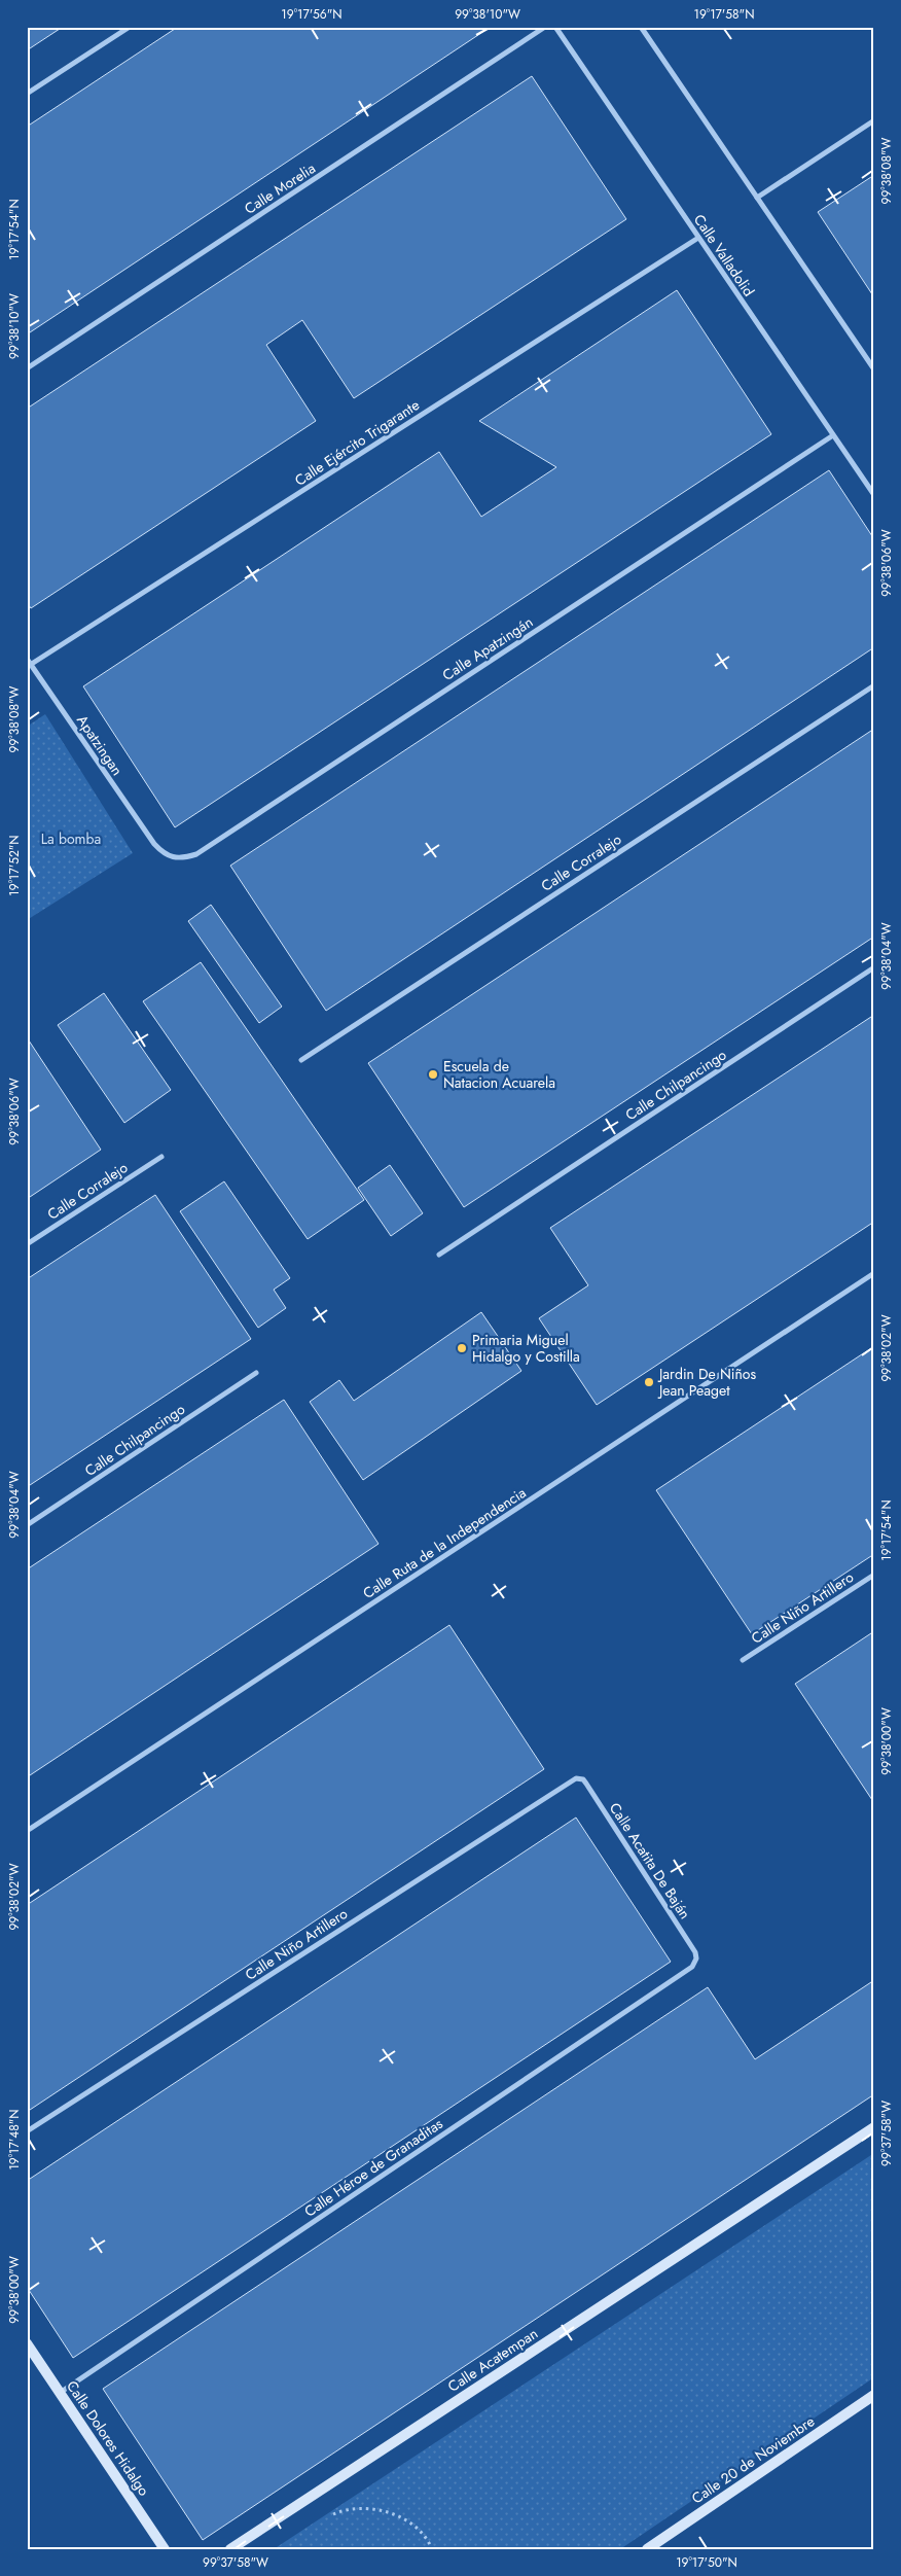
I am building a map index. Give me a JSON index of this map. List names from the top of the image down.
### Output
{
  "streets": {
    "street": [
      "Calle Morelia",
      "Calle Valladolid",
      "Calle Ejército Trigarante",
      "Calle Apatzingán",
      "Apatzingan",
      "Calle Corralejo",
      "Calle Chilpancingo",
      "Calle Ruta de la Independencia",
      "Calle Niño Artillero",
      "Calle Acatita De Baján",
      "Calle Héroe de Granaditas",
      "Calle Acatempan",
      "Calle Dolores Hidalgo",
      "Calle 20 de Noviembre"
    ]
  },
  "crossings": [
    ["Calle Valladolid", "Calle Ejército Trigarante"],
    ["Calle Valladolid", "Calle Apatzingán"],
    ["Calle Ejército Trigarante", "Apatzingan"],
    ["Calle Apatzingán", "Apatzingan"],
    ["Calle Niño Artillero", "Calle Acatita De Baján"],
    ["Calle Acatita De Baján", "Calle Héroe de Granaditas"],
    ["Calle Héroe de Granaditas", "Calle Dolores Hidalgo"]
  ],
  "parks": ["La bomba"],
  "places": ["Escuela de Natacion Acuarela", "Primaria Miguel Hidalgo y Costilla", "Jardin De Niños Jean Peaget"],
  "coordinates": [
    "19°17'56\"N",
    "99°38'10\"W",
    "19°17'58\"N",
    "99°38'08\"W",
    "19°17'54\"N",
    "99°38'06\"W",
    "19°17'52\"N",
    "99°38'04\"W",
    "99°38'02\"W",
    "99°38'00\"W",
    "99°37'58\"W",
    "19°17'48\"N",
    "19°17'50\"N"
  ]
}
